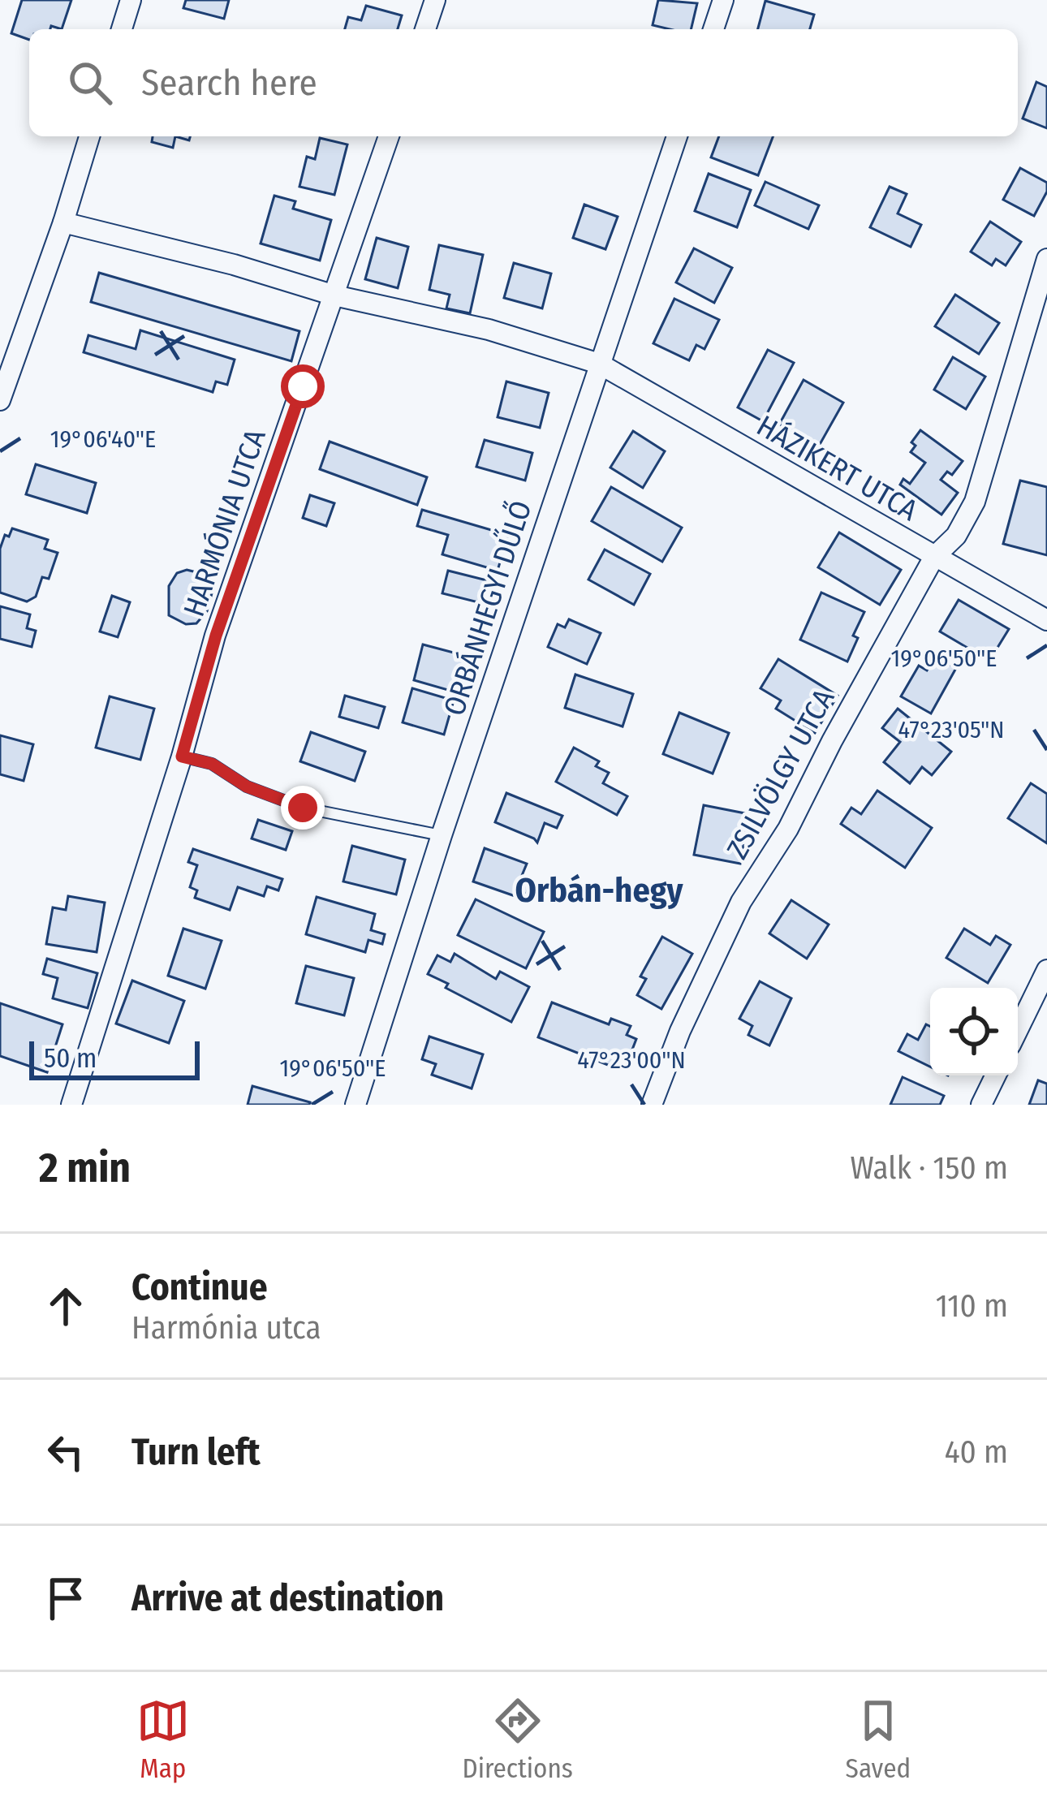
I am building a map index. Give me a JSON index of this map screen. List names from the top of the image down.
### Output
{
  "streets": {
    "street": [
      "HÁZIKERT UTCA",
      "HARMÓNIA UTCA",
      "ORBÁNHEGYI DŰLŐ",
      "ZSILVÖLGY UTCA"
    ]
  },
  "crossings": [
    ["HÁZIKERT UTCA", "HARMÓNIA UTCA"],
    ["HÁZIKERT UTCA", "ORBÁNHEGYI DŰLŐ"],
    ["HÁZIKERT UTCA", "ZSILVÖLGY UTCA"]
  ],
  "districts": ["Orbán-hegy"],
  "scale_bar": "50 m",
  "page": {
    "search": "Search here",
    "scale": "50 m",
    "heading": ["2 min", "Walk · 150 m"],
    "list": [
      ["Continue", "Harmónia utca", "110 m"],
      ["Turn left", "40 m"],
      "Arrive at destination"
    ],
    "nav": ["Map", "Directions", "Saved"]
  },
  "coordinates": [
    "19°06'40\"E",
    "19°06'50\"E",
    "47°23'05\"N",
    "47°23'00\"N"
  ]
}
